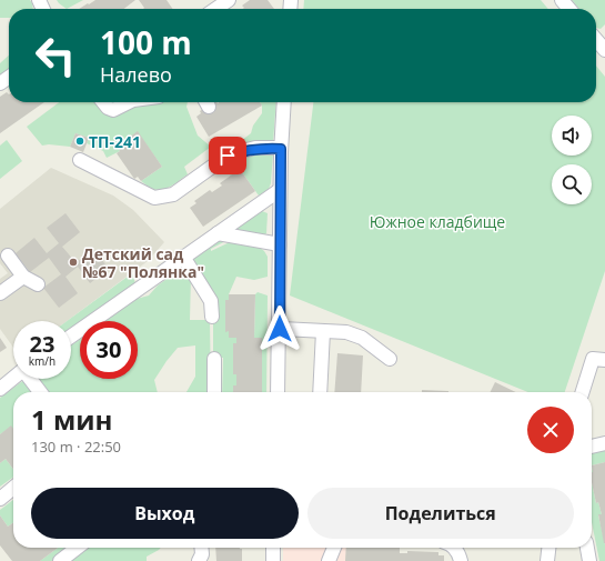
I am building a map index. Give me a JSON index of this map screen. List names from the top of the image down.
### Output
{
  "parks": ["Южное кладбище"],
  "places": ["ТП-241", "Детский сад №67 \"Полянка\""],
  "page": {
    "turn": ["100 m", "Налево"],
    "speed": "23 km/h",
    "limit": "30",
    "heading": ["1 мин", "130 m · 22:50"],
    "buttons": ["Выход", "Поделиться"]
  }
}
